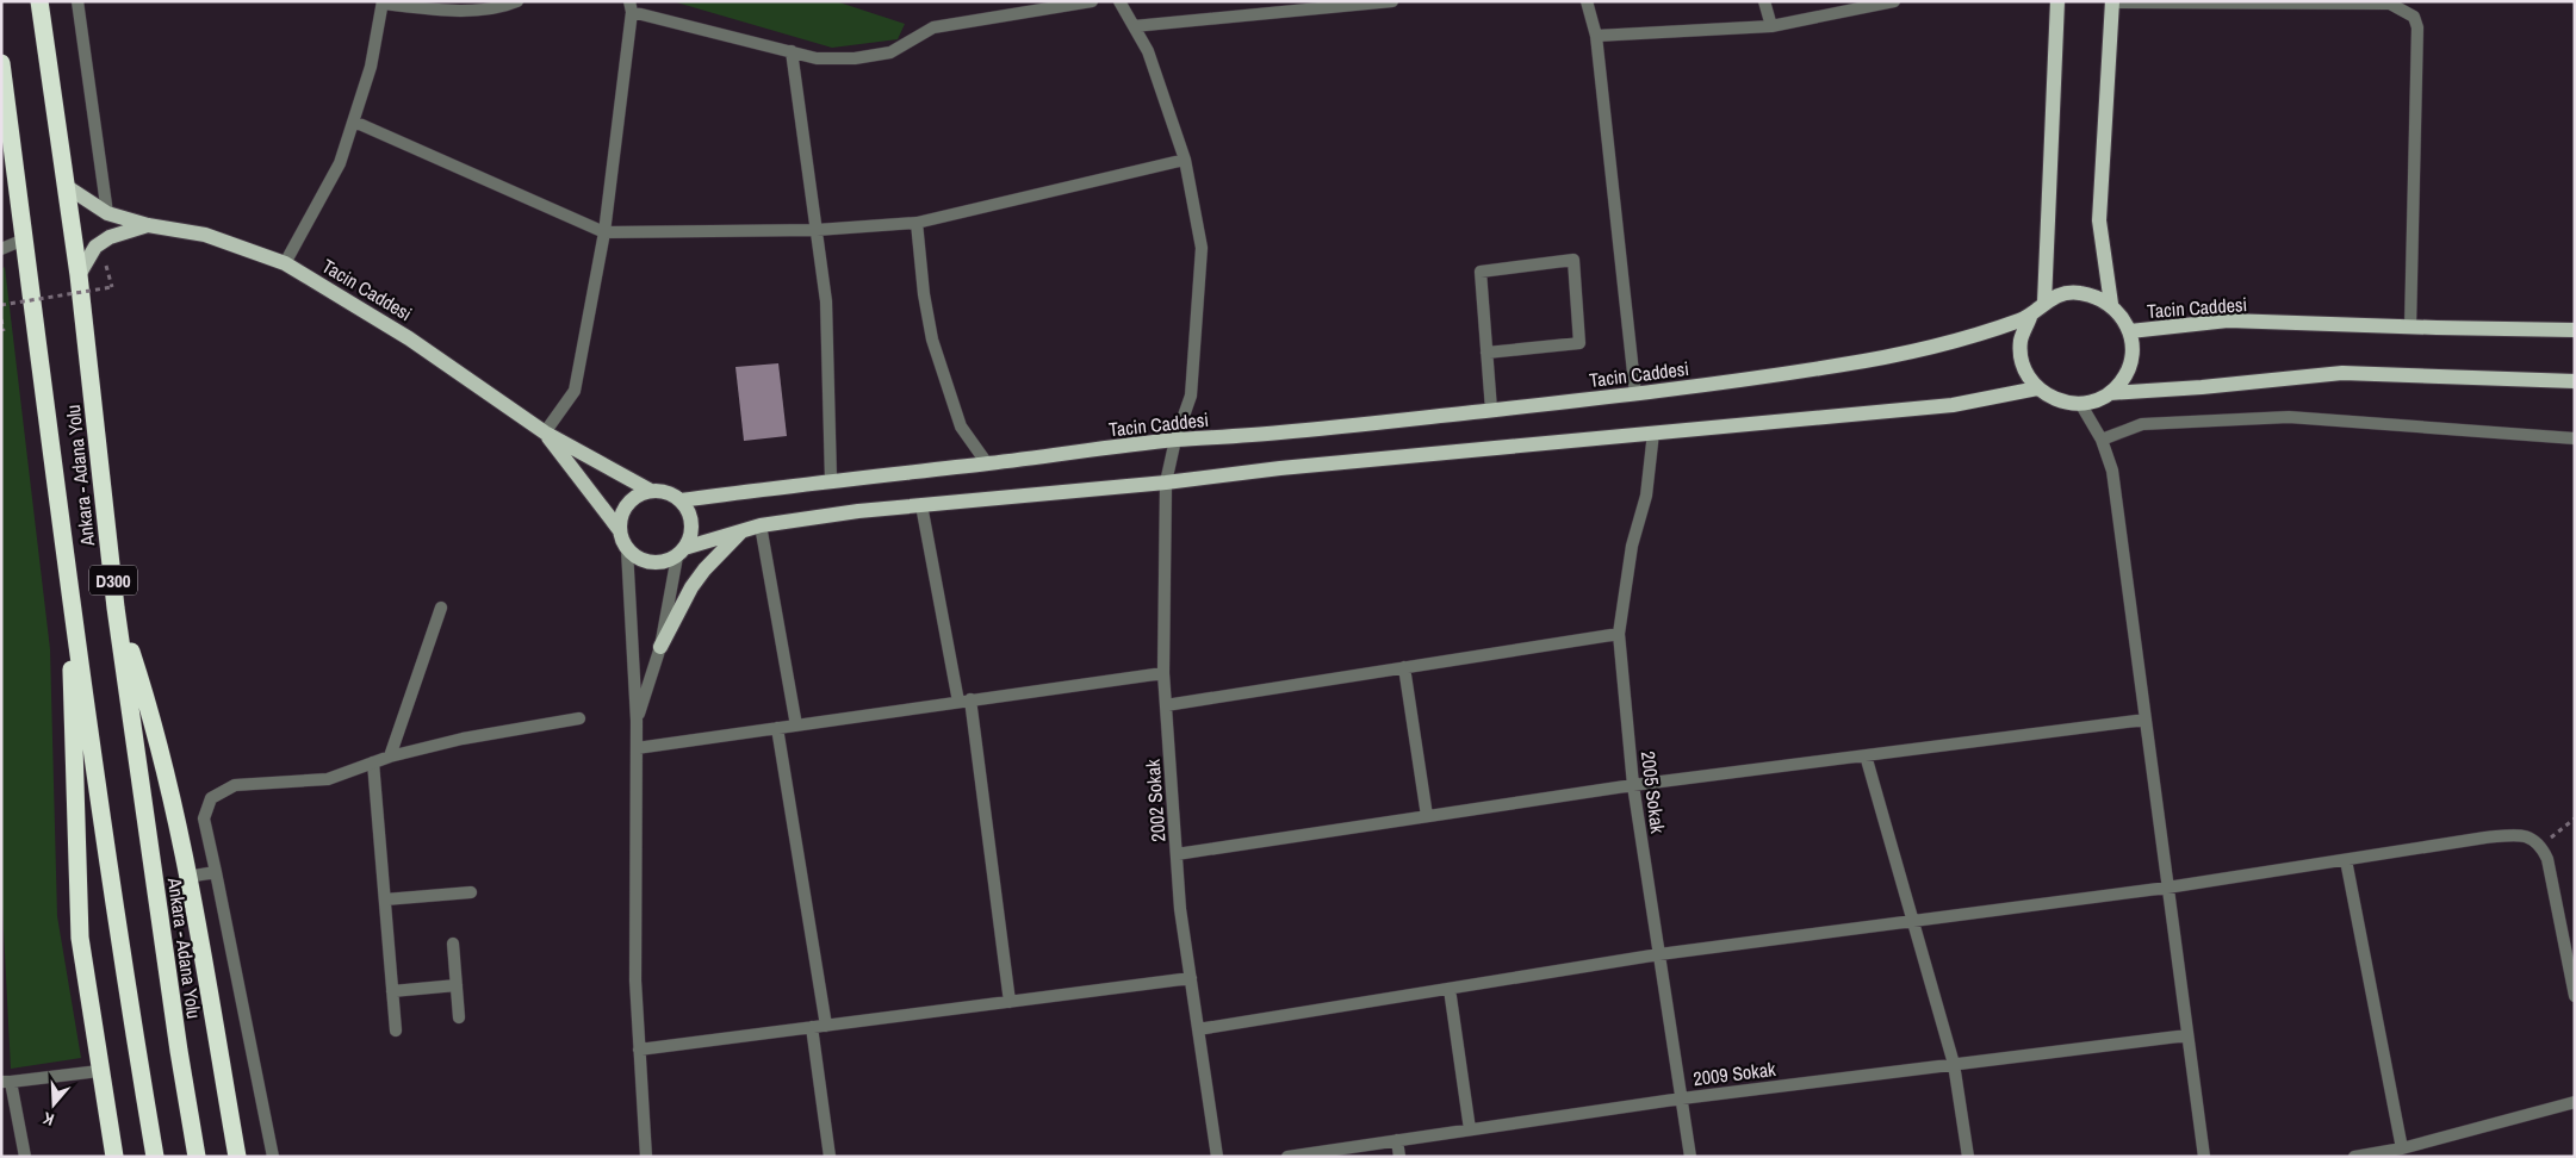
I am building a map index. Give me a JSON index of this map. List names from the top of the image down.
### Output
{
  "streets": {
    "highway": ["Ankara - Adana Yolu", "D300"],
    "main road": ["Tacin Caddesi"],
    "street": ["2005 Sokak", "2002 Sokak", "2009 Sokak"]
  },
  "crossings": [
    ["Tacin Caddesi", "Ankara - Adana Yolu"],
    ["Tacin Caddesi", "2002 Sokak"],
    ["2005 Sokak", "2009 Sokak"]
  ],
  "north": "bottom"
}
